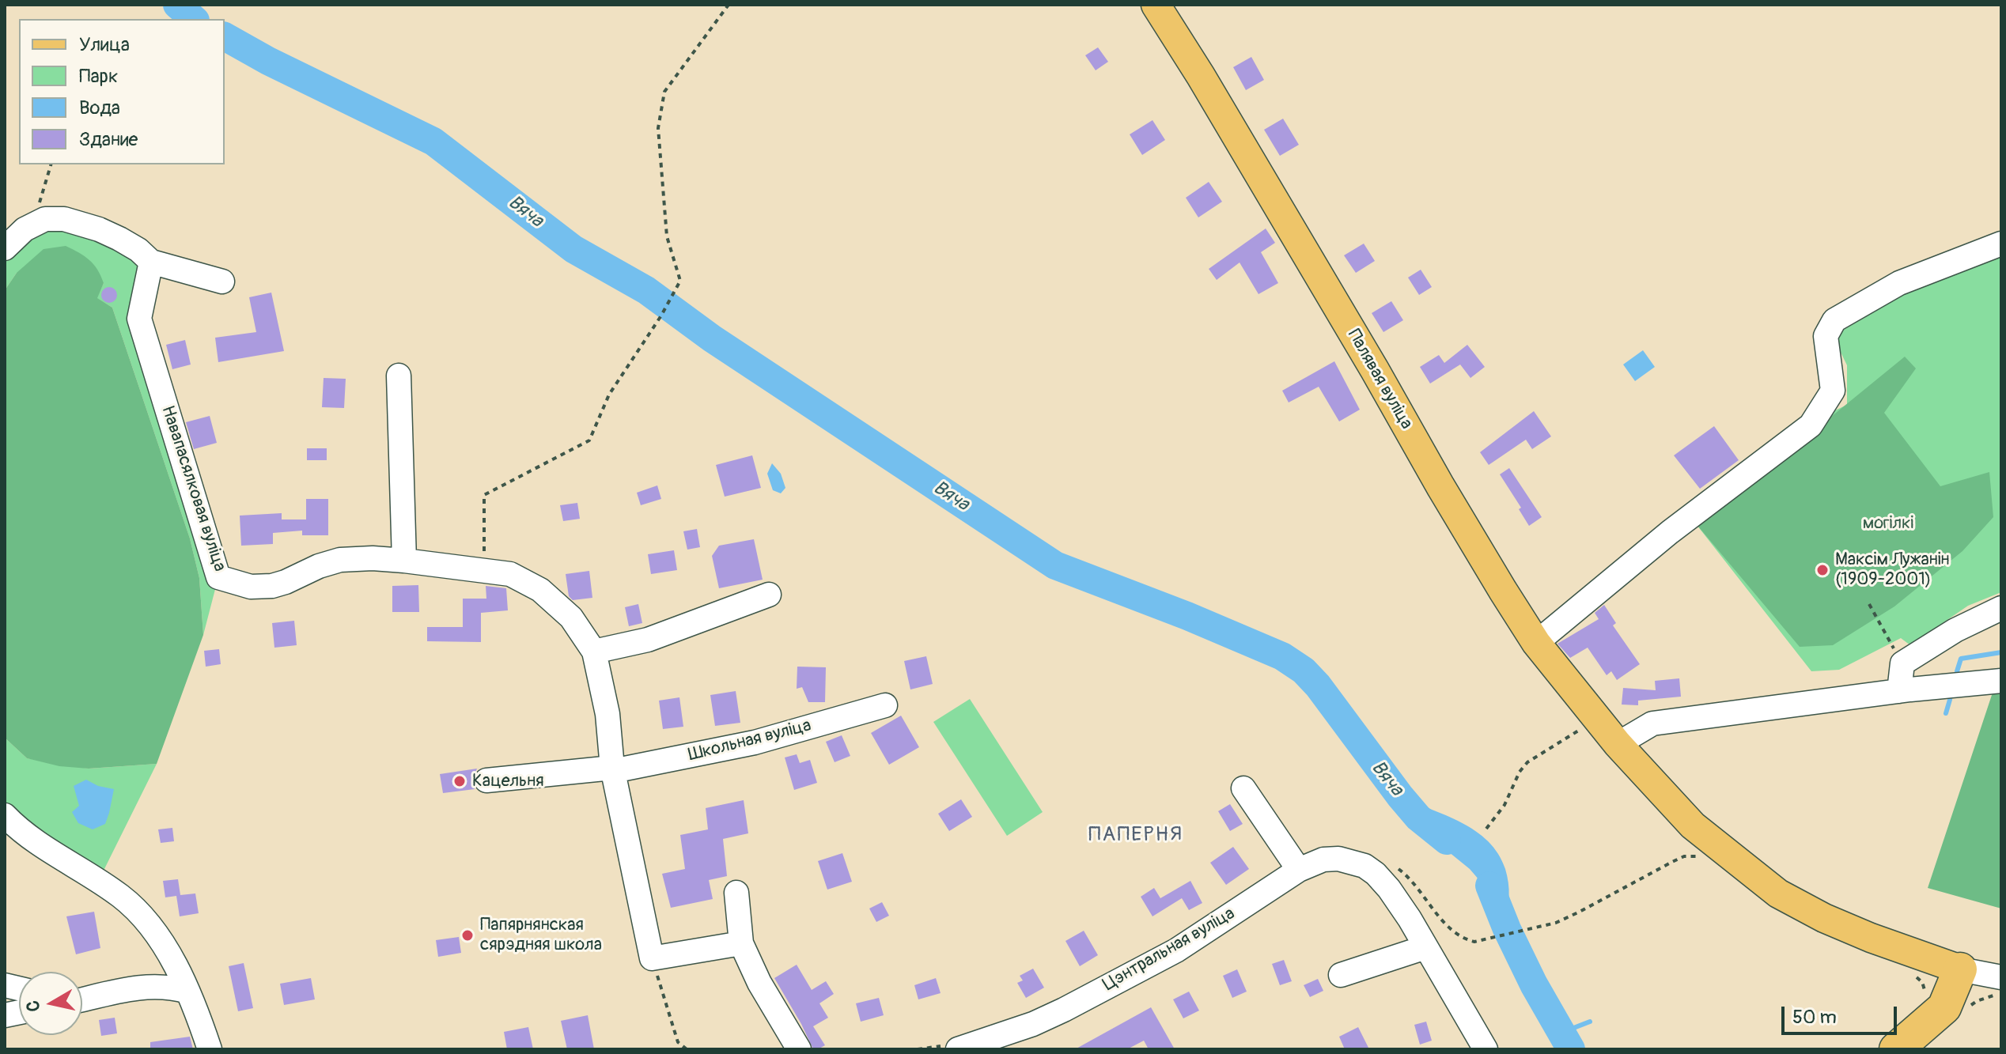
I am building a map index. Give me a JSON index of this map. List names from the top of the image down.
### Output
{
  "streets": {
    "main road": ["Палявая вуліца"],
    "street": ["Навапасялковая вуліца", "Школьная вуліца", "Цэнтральная вуліца"]
  },
  "districts": ["ПАПЕРНЯ"],
  "water": ["Вяча"],
  "parks": ["могілкі"],
  "places": ["Максiм Лужанiн (1909-2001)", "Кацельня", "Папярнянская сярэдняя школа"],
  "legend": [
    "Улица",
    "Парк",
    "Вода",
    "Здание"
  ],
  "scale_bar": "50 m",
  "north": "left"
}
